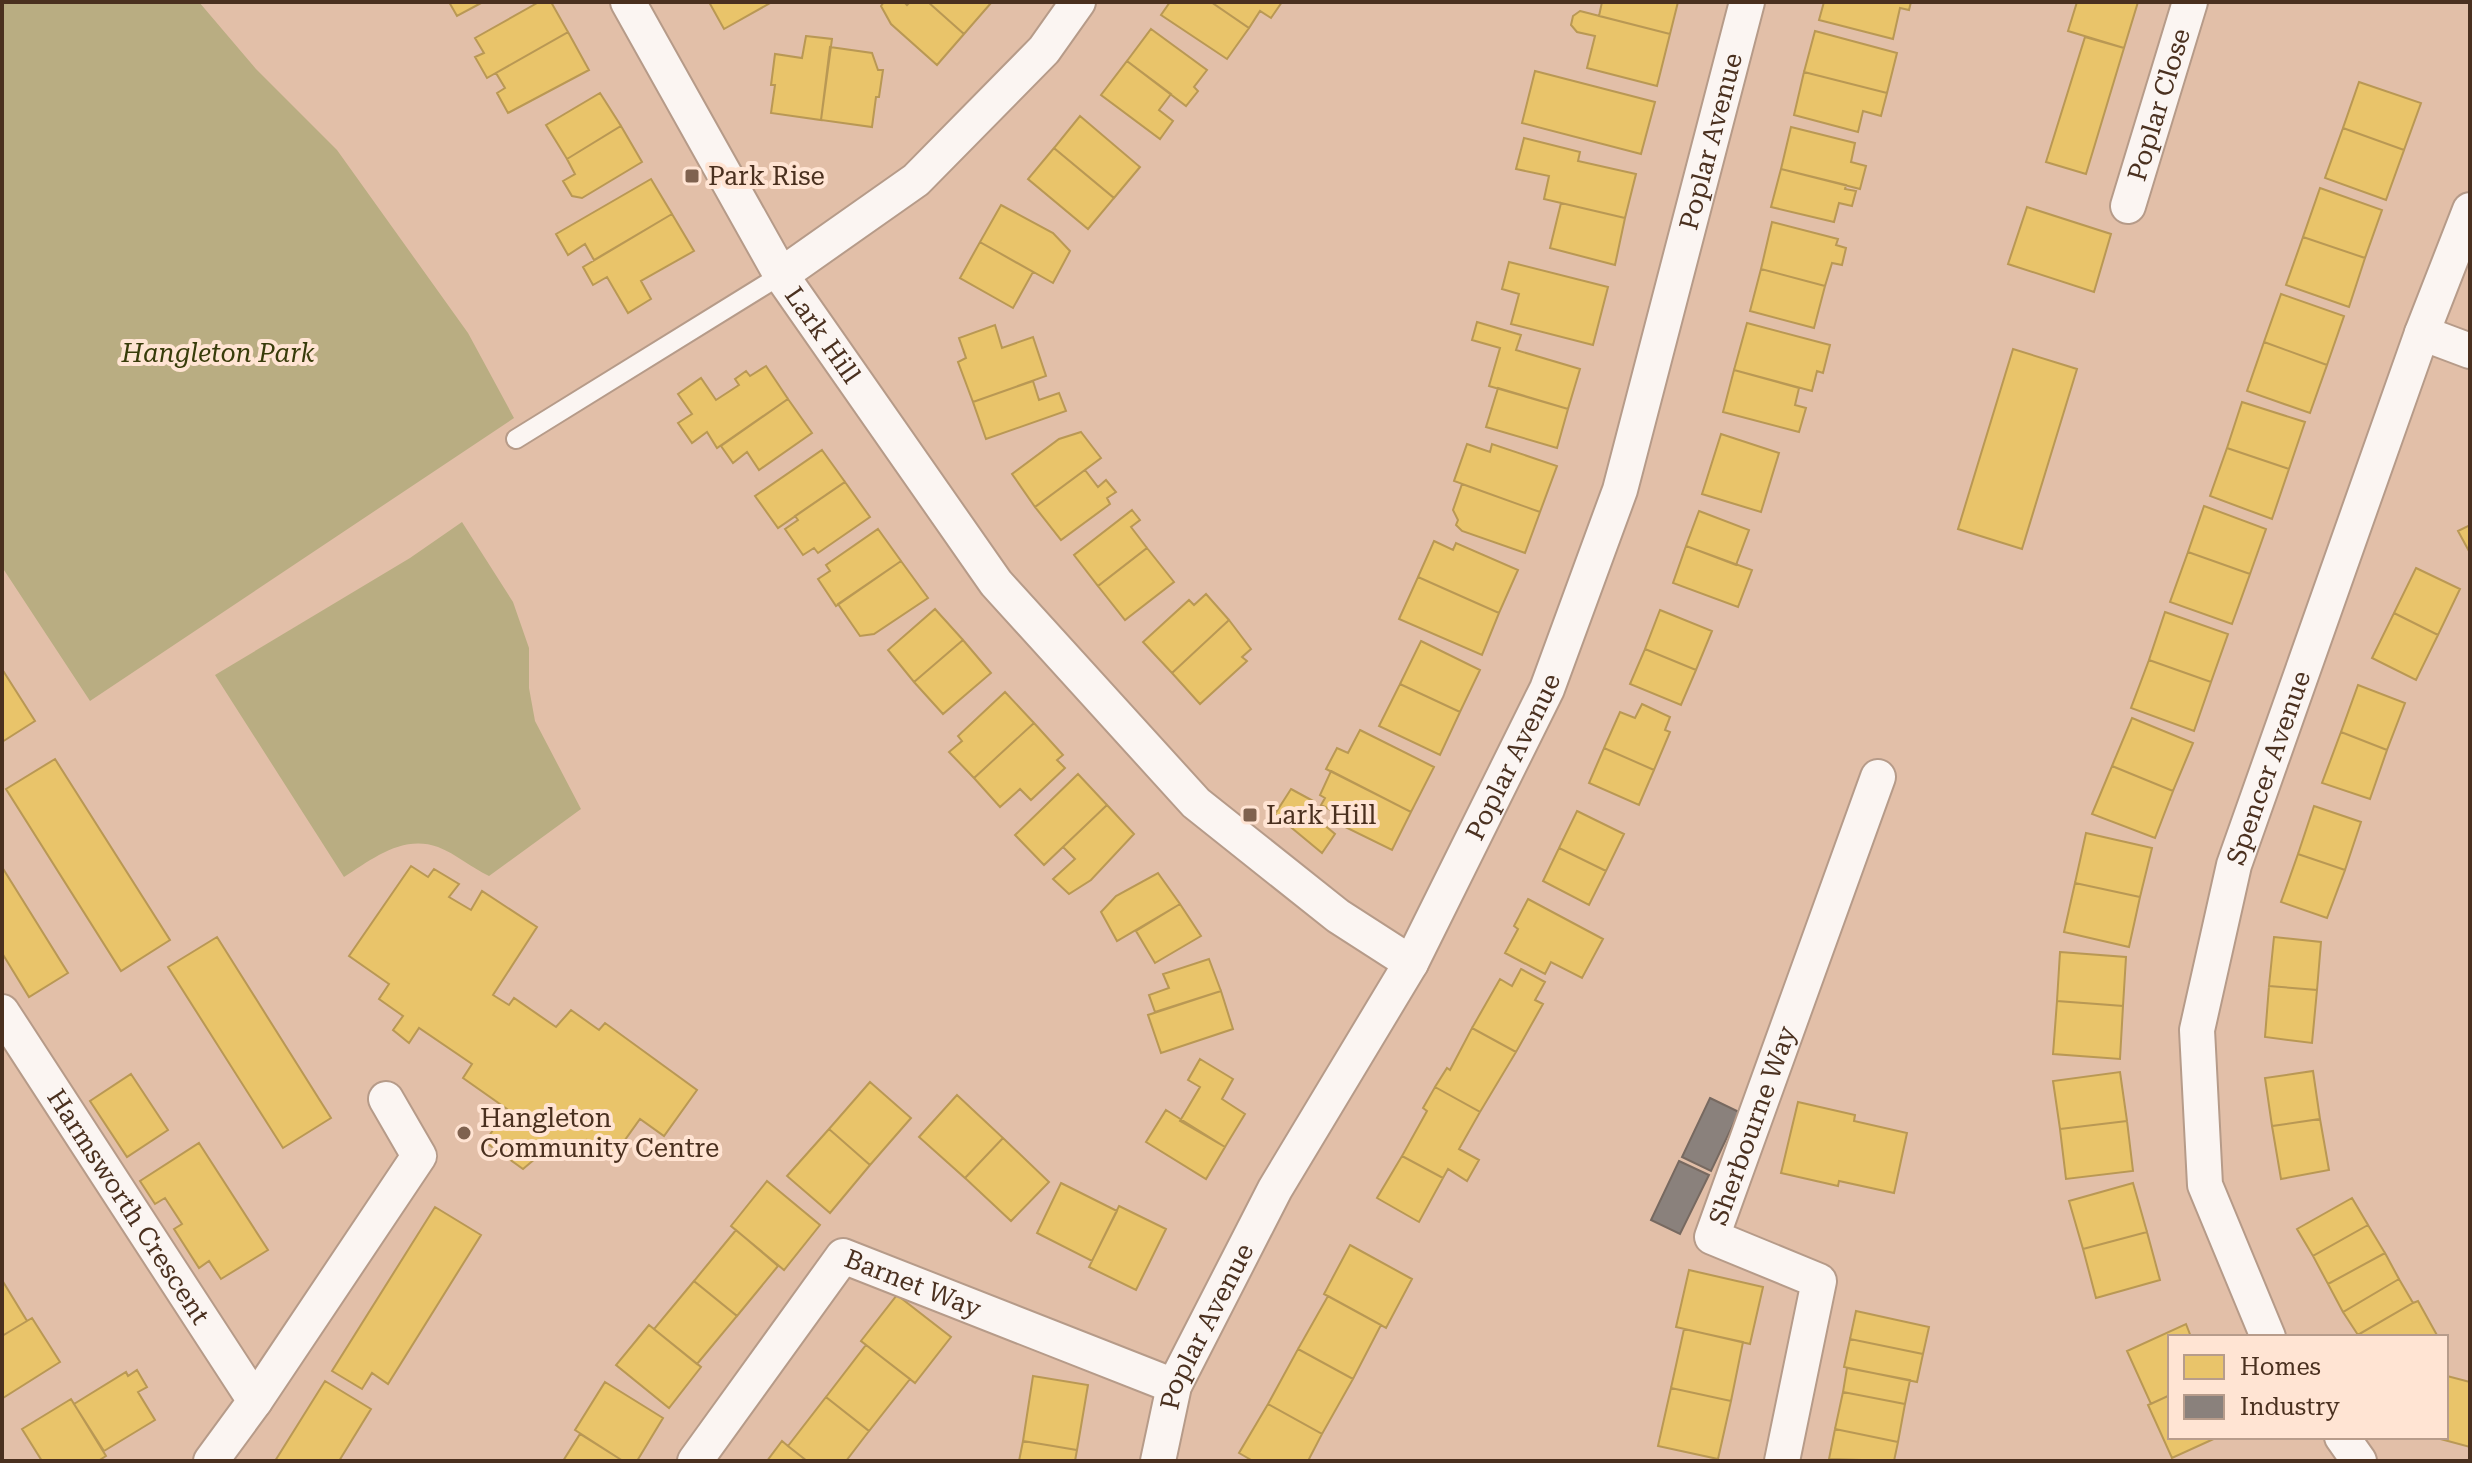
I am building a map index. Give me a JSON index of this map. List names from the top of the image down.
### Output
{
  "streets": {
    "street": [
      "Poplar Close",
      "Poplar Avenue",
      "Lark Hill",
      "Spencer Avenue",
      "Sherbourne Way",
      "Harmsworth Crescent",
      "Barnet Way"
    ]
  },
  "crossings": [
    ["Poplar Avenue", "Lark Hill"],
    ["Poplar Avenue", "Barnet Way"]
  ],
  "parks": ["Hangleton Park"],
  "places": {
    "transit": ["Park Rise", "Lark Hill"],
    "other": ["Hangleton Community Centre"]
  },
  "legend": ["Homes", "Industry"]
}
